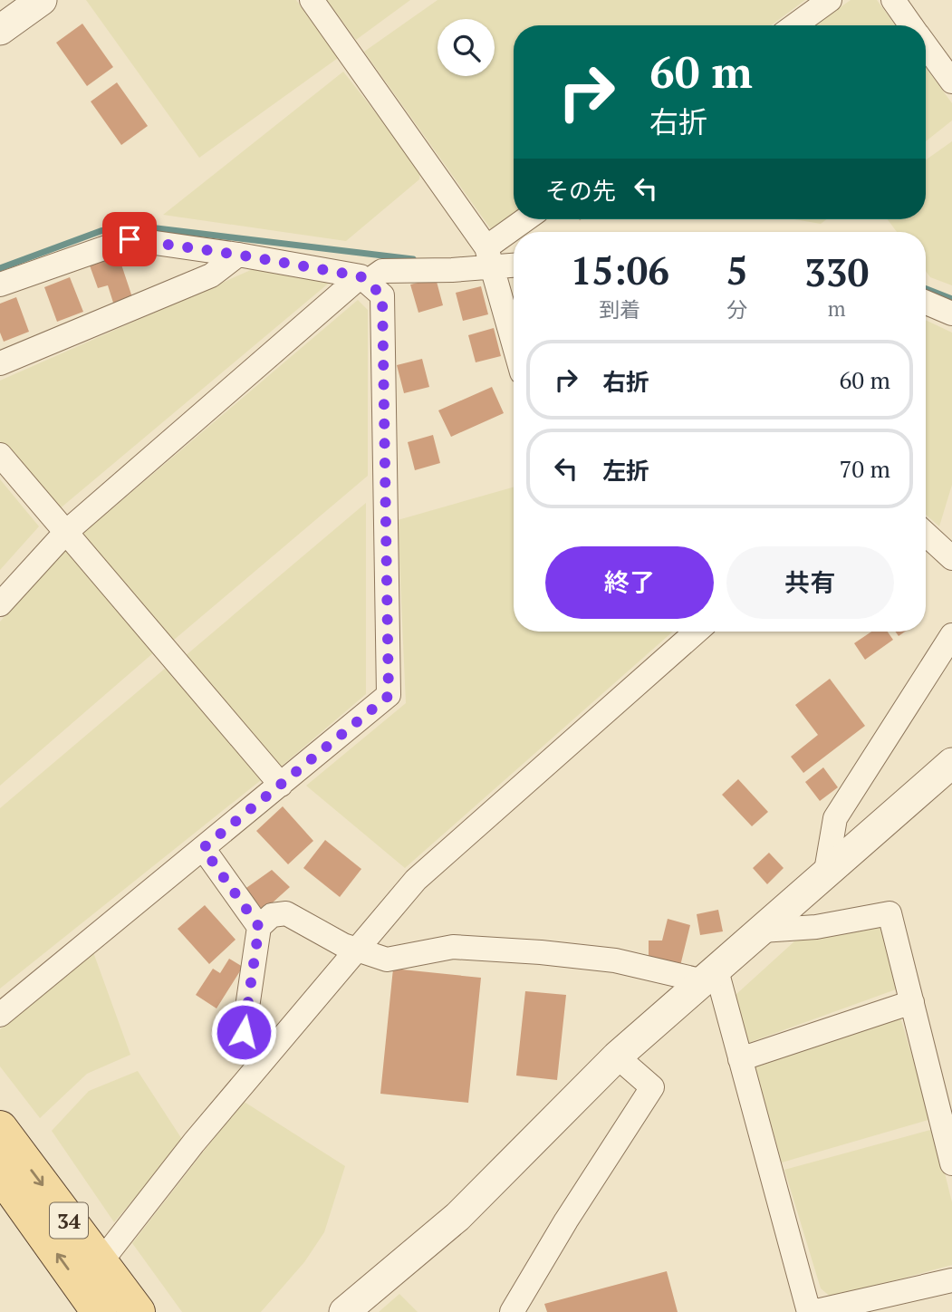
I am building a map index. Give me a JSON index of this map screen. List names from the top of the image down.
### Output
{
  "streets": {
    "main road": ["34"]
  },
  "page": {
    "turn": ["60 m", "右折"],
    "then": "その先",
    "eta": [
      "15:06",
      "到着",
      "5",
      "分",
      "330",
      "m"
    ],
    "list": [
      {
        "name": "右折",
        "value": "60 m"
      },
      {
        "name": "左折",
        "value": "70 m"
      }
    ],
    "buttons": ["終了", "共有"]
  }
}
